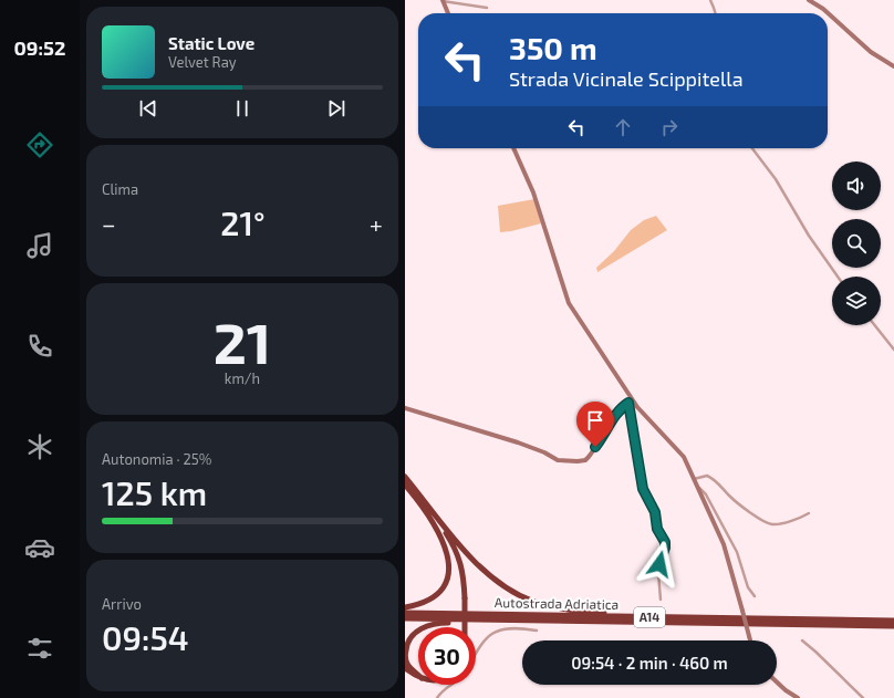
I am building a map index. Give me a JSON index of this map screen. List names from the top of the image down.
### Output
{
  "streets": {
    "highway": ["Autostrada Adriatica", "A14"]
  },
  "page": {
    "tabs": "09:52",
    "turn": ["350 m", "Strada Vicinale Scippitella"],
    "song": ["Static Love", "Velvet Ray"],
    "tile": [
      "Clima",
      ["21", "km/h"],
      ["Autonomia · 25%", "125 km"],
      ["Arrivo", "09:54"]
    ],
    "heat": ["−", "21°", "+"],
    "limit": "30",
    "trip": "09:54 · 2 min · 460 m"
  }
}
